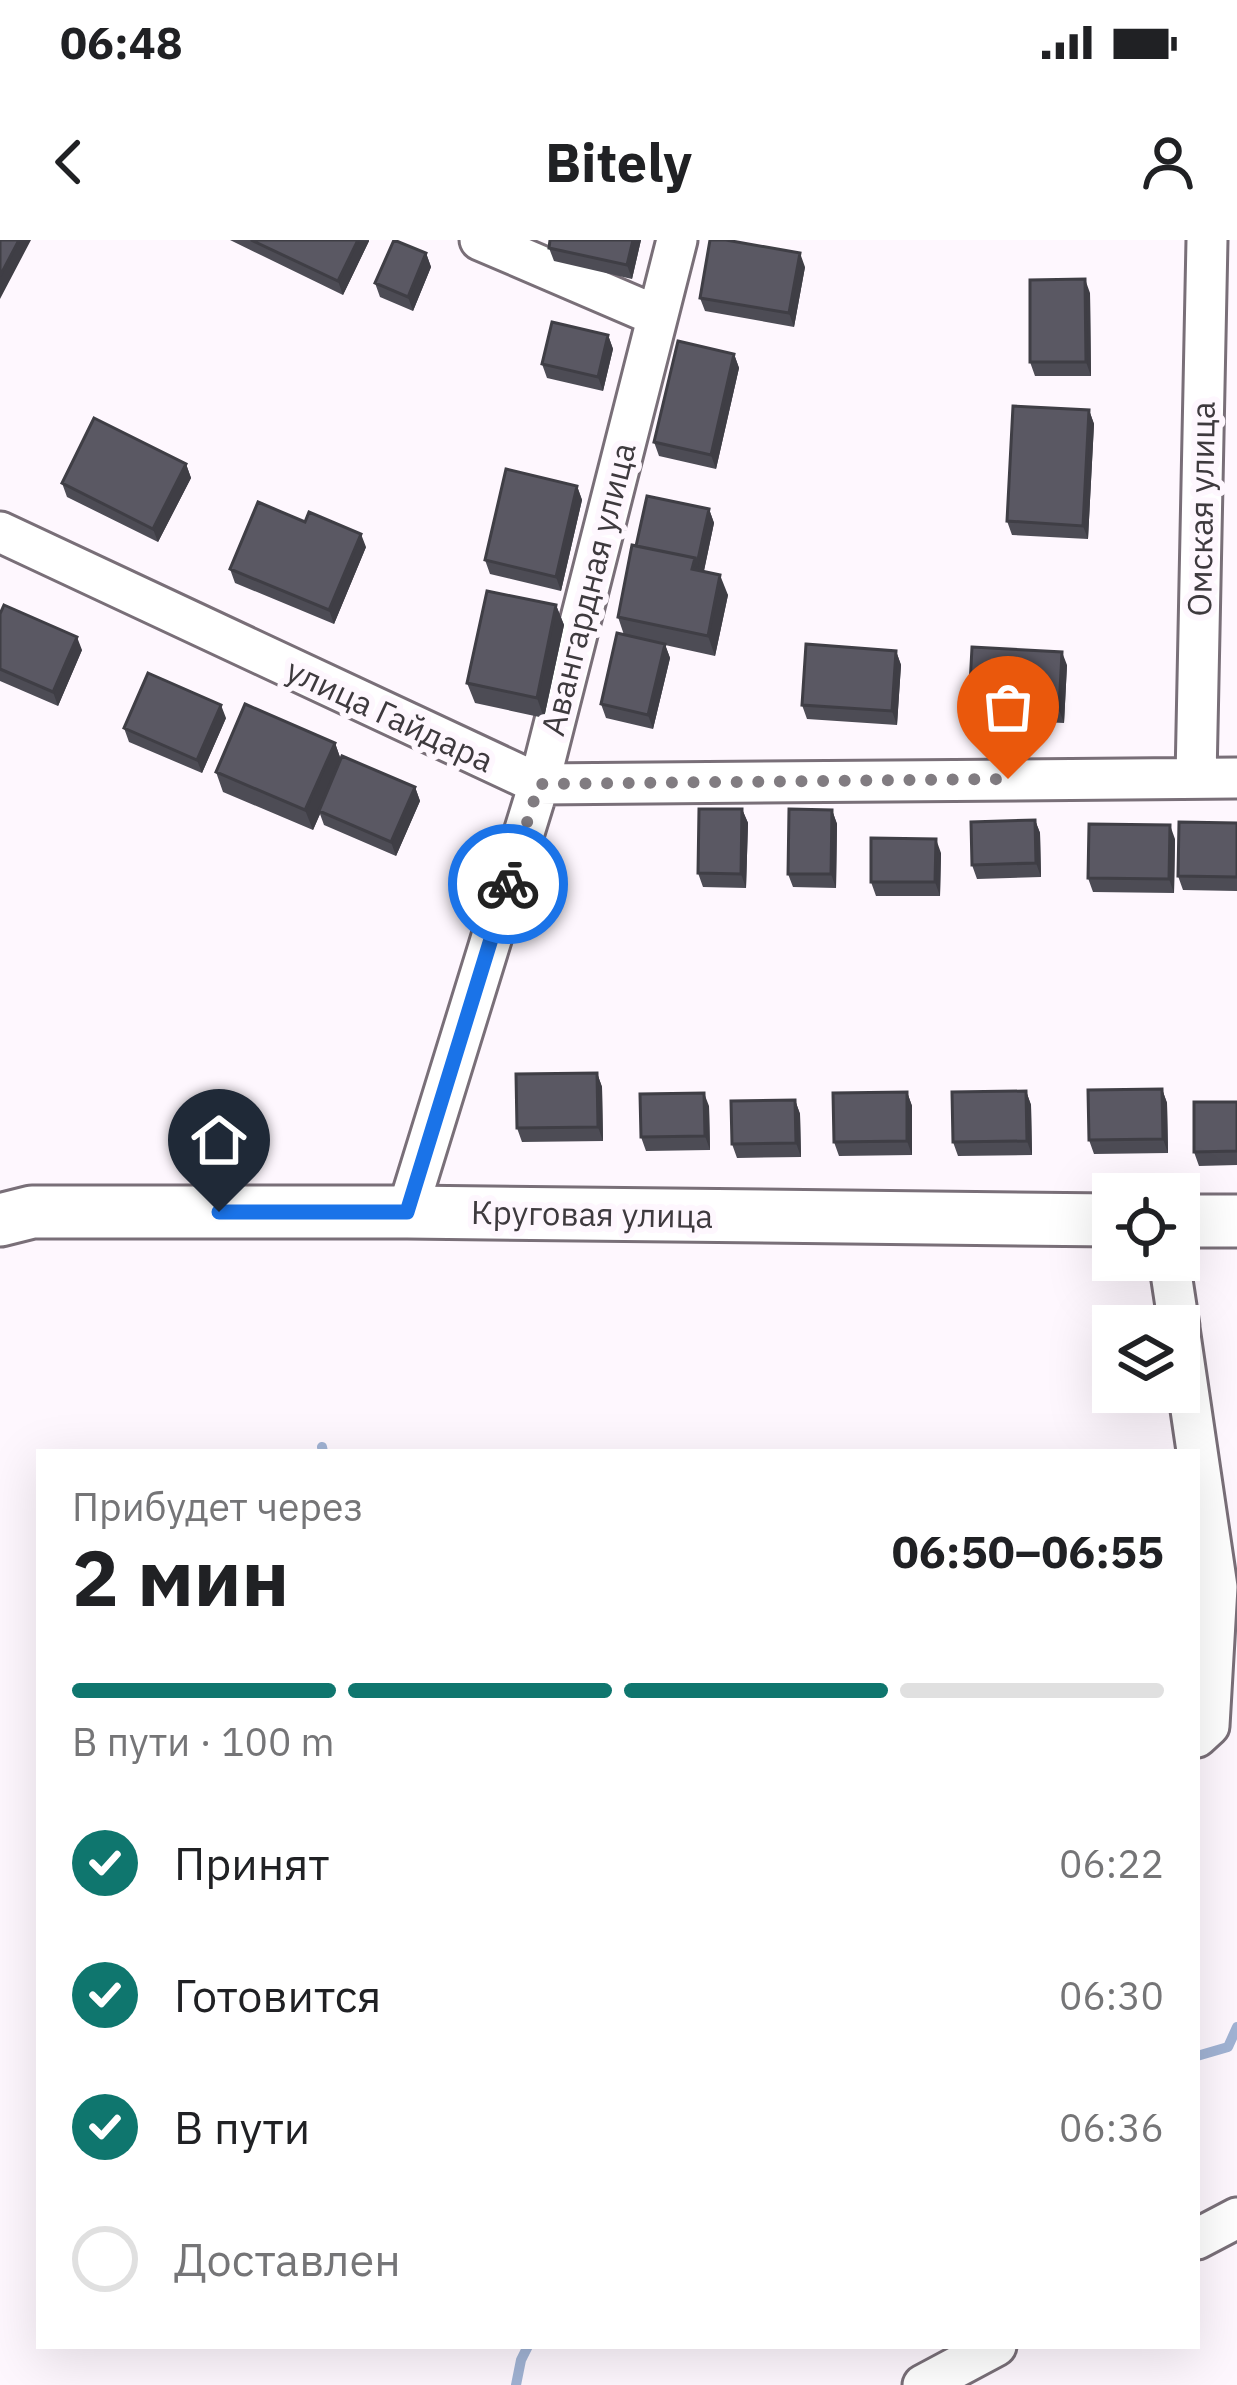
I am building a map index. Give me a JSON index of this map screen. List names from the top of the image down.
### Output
{
  "streets": {
    "street": [
      "Омская улица",
      "Авангардная улица",
      "улица Гайдара",
      "Круговая улица"
    ]
  },
  "crossings": [
    ["Омская улица", "улица Гайдара"],
    ["Авангардная улица", "улица Гайдара"],
    ["Авангардная улица", "Круговая улица"]
  ],
  "page": {
    "status": "06:48",
    "header": "Bitely",
    "heading": ["2 мин", "Прибудет через", "06:50–06:55"],
    "bar": "В пути · 100 m",
    "list": [
      ["Принят", "06:22"],
      ["Готовится", "06:30"],
      ["В пути", "06:36"],
      "Доставлен"
    ]
  }
}
